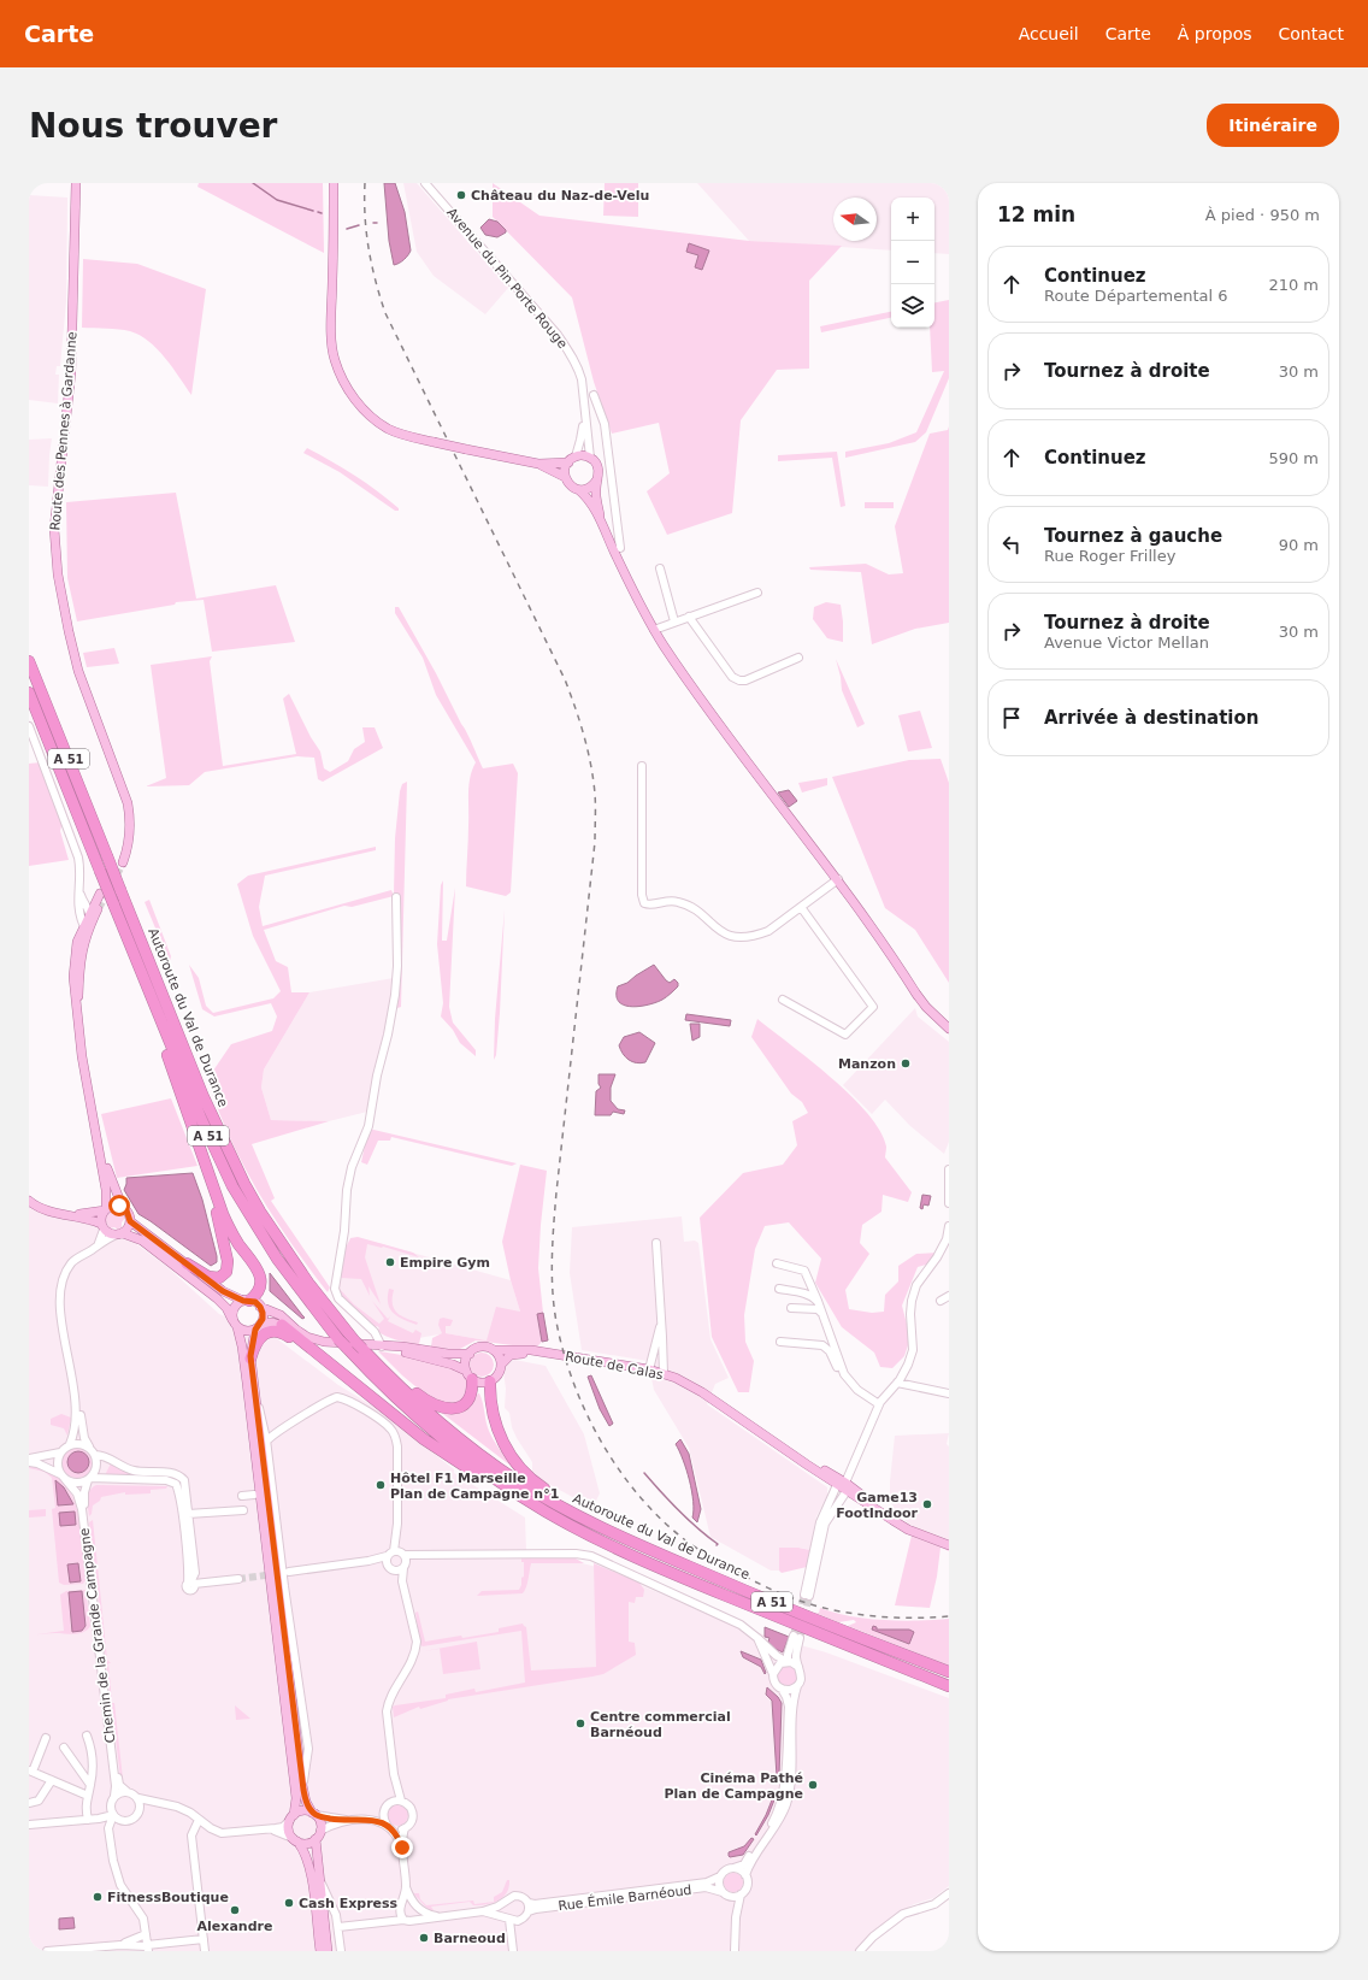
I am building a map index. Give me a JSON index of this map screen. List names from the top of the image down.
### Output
{
  "streets": {
    "highway": ["A 51", "Autoroute du Val de Durance"],
    "main road": ["Route des Pennes à Gardanne", "Route de Calas"],
    "street": ["Avenue du Pin Porte Rouge", "Chemin de la Grande Campagne", "Rue Émile Barnéoud"]
  },
  "places": [
    "Château du Naz-de-Velu",
    "Manzon",
    "Empire Gym",
    "Hôtel F1 Marseille Plan de Campagne n°1",
    "Game13 FootIndoor",
    "Centre commercial Barnéoud",
    "Cinéma Pathé Plan de Campagne",
    "FitnessBoutique",
    "Cash Express",
    "Alexandre",
    "Barneoud"
  ],
  "north": "left",
  "page": {
    "header": "Carte",
    "nav": [
      "Accueil",
      "Carte",
      "À propos",
      "Contact"
    ],
    "buttons": "Itinéraire",
    "title": "Nous trouver",
    "heading": ["12 min", "À pied · 950 m"],
    "map_buttons": ["+", "−"],
    "list": [
      ["Continuez", "Route Départemental 6", "210 m"],
      ["Tournez à droite", "30 m"],
      ["Continuez", "590 m"],
      ["Tournez à gauche", "Rue Roger Frilley", "90 m"],
      ["Tournez à droite", "Avenue Victor Mellan", "30 m"],
      "Arrivée à destination"
    ]
  }
}
